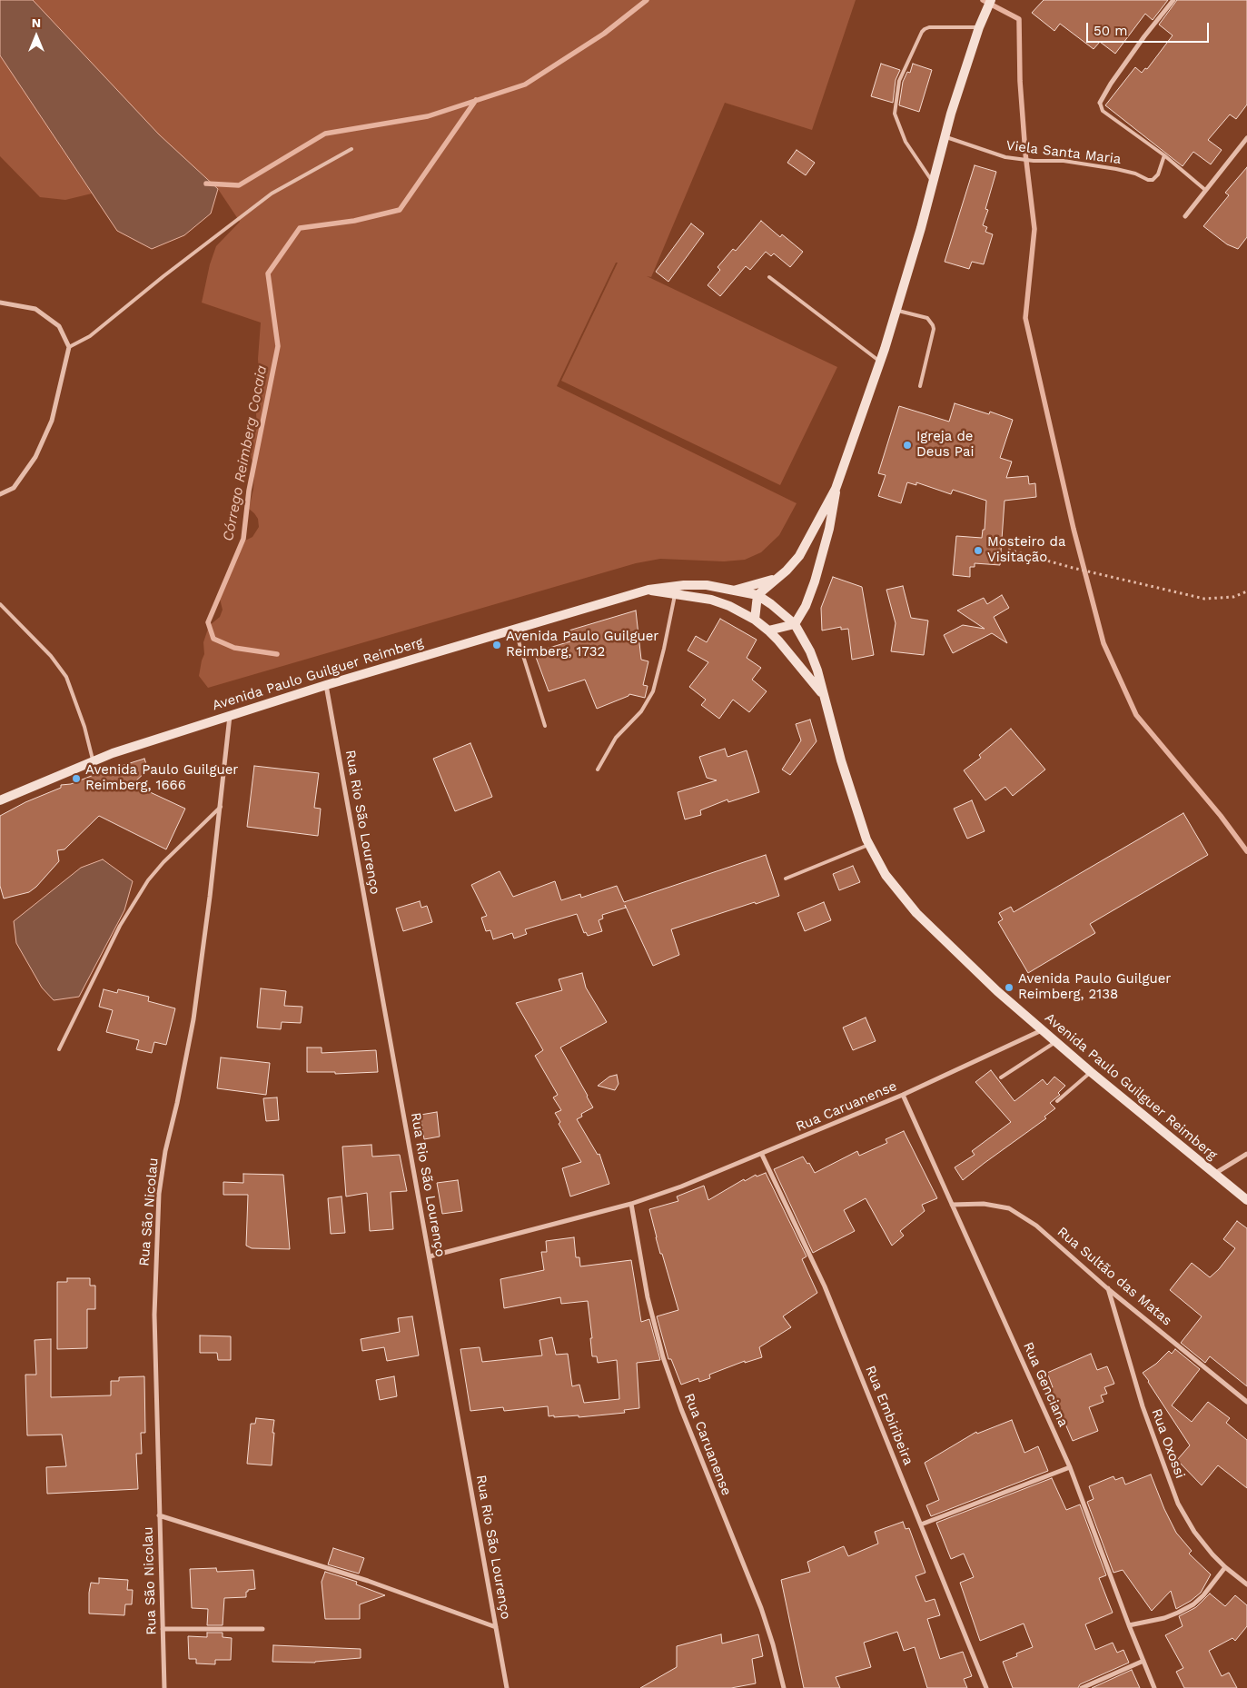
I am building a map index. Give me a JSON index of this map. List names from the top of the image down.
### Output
{
  "streets": {
    "main road": ["Avenida Paulo Guilguer Reimberg"],
    "street": [
      "Rua Rio São Lourenço",
      "Rua Caruanense",
      "Rua São Nicolau",
      "Rua Sultão das Matas",
      "Rua Genciana",
      "Rua Embiribeira",
      "Rua Oxossi"
    ],
    "lane": ["Viela Santa Maria"]
  },
  "crossings": [
    ["Avenida Paulo Guilguer Reimberg", "Rua Rio São Lourenço"],
    ["Avenida Paulo Guilguer Reimberg", "Rua Caruanense"],
    ["Avenida Paulo Guilguer Reimberg", "Rua São Nicolau"],
    ["Rua Rio São Lourenço", "Rua Caruanense"],
    ["Rua Caruanense", "Rua Genciana"],
    ["Rua Caruanense", "Rua Embiribeira"],
    ["Rua Sultão das Matas", "Rua Genciana"],
    ["Rua Sultão das Matas", "Rua Oxossi"]
  ],
  "water": ["Córrego Reimberg Cocaia"],
  "places": [
    "Igreja de Deus Pai",
    "Mosteiro da Visitação",
    "Avenida Paulo Guilguer Reimberg, 1732",
    "Avenida Paulo Guilguer Reimberg, 1666",
    "Avenida Paulo Guilguer Reimberg, 2138"
  ],
  "scale_bar": "50 m",
  "north": "top"
}
